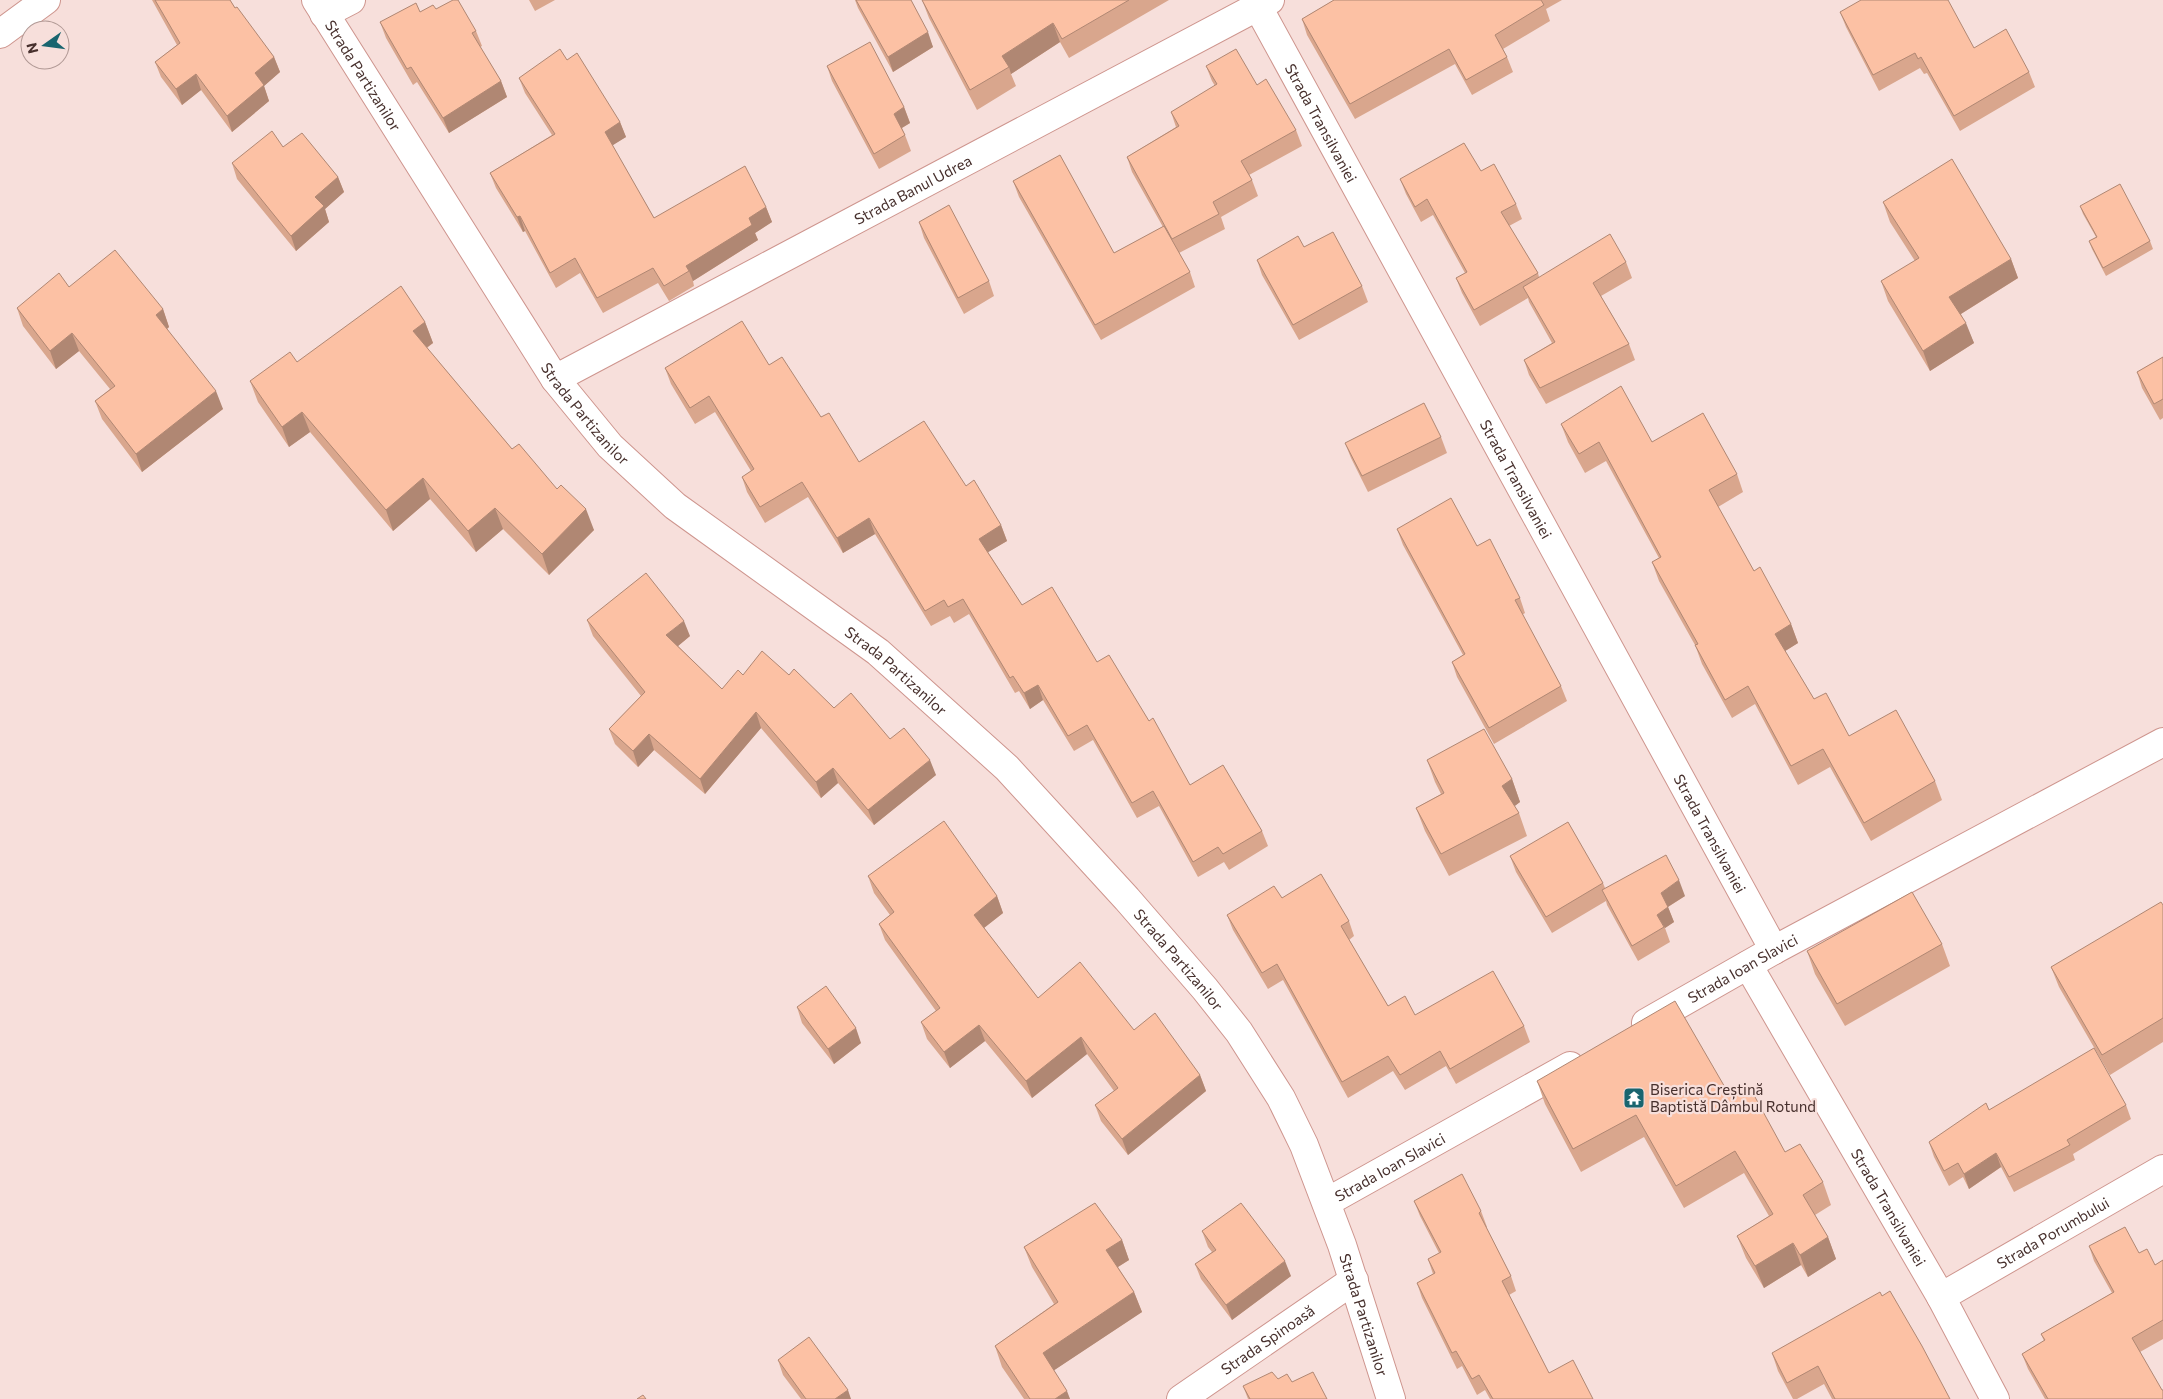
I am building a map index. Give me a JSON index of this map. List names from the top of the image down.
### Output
{
  "streets": {
    "street": [
      "Strada Partizanilor",
      "Strada Transilvaniei",
      "Strada Banul Udrea",
      "Strada Ioan Slavici",
      "Strada Porumbului",
      "Strada Spinoasă"
    ]
  },
  "crossings": [
    ["Strada Partizanilor", "Strada Banul Udrea"],
    ["Strada Partizanilor", "Strada Ioan Slavici"],
    ["Strada Partizanilor", "Strada Spinoasă"],
    ["Strada Transilvaniei", "Strada Banul Udrea"],
    ["Strada Transilvaniei", "Strada Ioan Slavici"],
    ["Strada Transilvaniei", "Strada Porumbului"]
  ],
  "places": {
    "temple": ["Biserica Creștină Baptistă Dâmbul Rotund"]
  },
  "north": "left"
}
